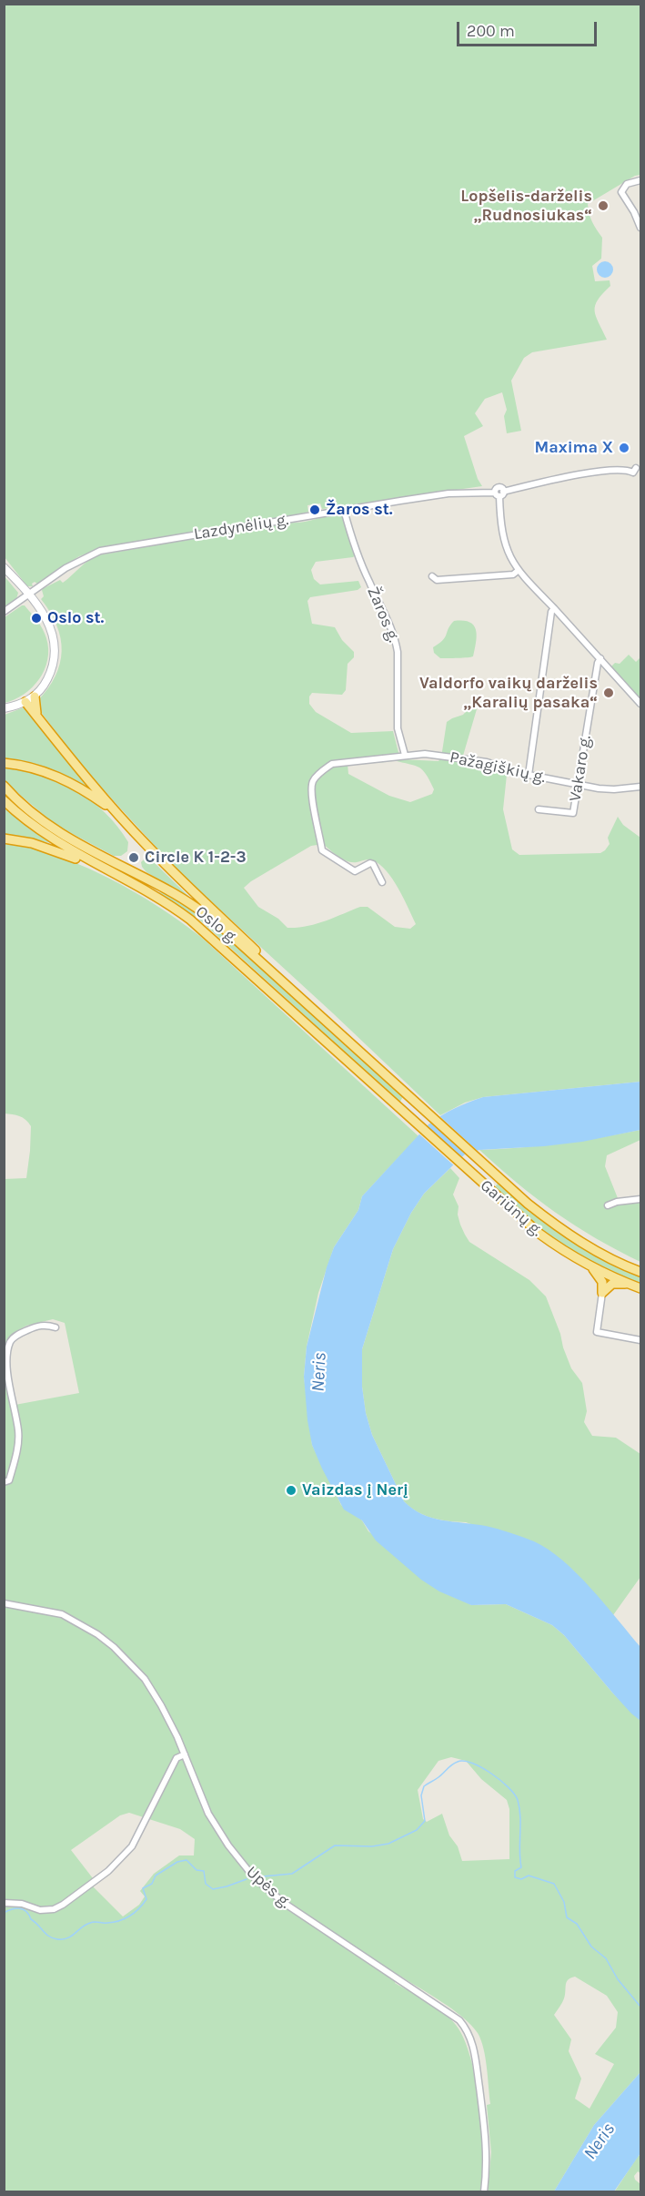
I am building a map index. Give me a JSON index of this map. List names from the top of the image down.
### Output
{
  "streets": {
    "highway": ["Oslo g.", "Gariūnų g."],
    "street": [
      "Lazdynėlių g.",
      "Žaros g.",
      "Pažagiškių g.",
      "Vakaro g.",
      "Upės g."
    ]
  },
  "crossings": [
    ["Lazdynėlių g.", "Žaros g."],
    ["Žaros g.", "Pažagiškių g."],
    ["Pažagiškių g.", "Vakaro g."],
    ["Oslo g.", "Gariūnų g."]
  ],
  "water": ["Neris"],
  "places": [
    "Lopšelis-darželis „Rudnosiukas“",
    "Maxima X",
    "Žaros st.",
    "Oslo st.",
    "Valdorfo vaikų darželis „Karalių pasaka“",
    "Circle K 1-2-3",
    "Vaizdas į Nerį"
  ],
  "scale_bar": "200 m"
}
